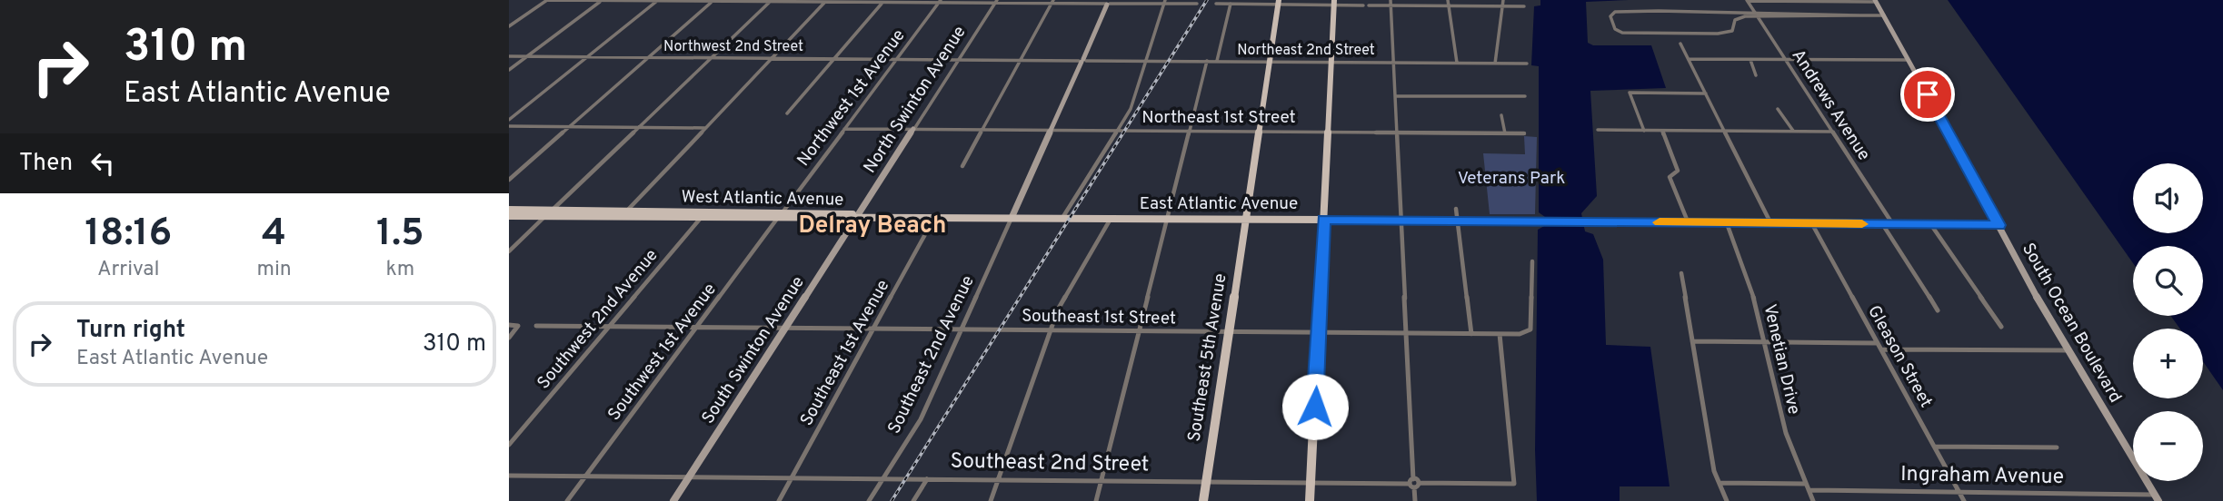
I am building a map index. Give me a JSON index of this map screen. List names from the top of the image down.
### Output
{
  "streets": {
    "main road": [
      "North Swinton Avenue",
      "West Atlantic Avenue",
      "East Atlantic Avenue",
      "South Ocean Boulevard",
      "South Swinton Avenue",
      "Southeast 5th Avenue"
    ],
    "street": [
      "Northwest 2nd Street",
      "Northeast 2nd Street",
      "Northwest 1st Avenue",
      "Andrews Avenue",
      "Northeast 1st Street",
      "Southeast 1st Street",
      "Southwest 2nd Avenue",
      "Southwest 1st Avenue",
      "Southeast 1st Avenue",
      "Southeast 2nd Avenue",
      "Gleason Street",
      "Venetian Drive",
      "Southeast 2nd Street",
      "Ingraham Avenue"
    ]
  },
  "crossings": [
    ["Northwest 2nd Street", "Northeast 2nd Street"],
    ["Northwest 2nd Street", "Northwest 1st Avenue"],
    ["Northwest 2nd Street", "North Swinton Avenue"],
    ["Northeast 2nd Street", "North Swinton Avenue"],
    ["Northeast 2nd Street", "Southeast 5th Avenue"],
    ["Northwest 1st Avenue", "Northeast 1st Street"],
    ["Northwest 1st Avenue", "West Atlantic Avenue"],
    ["Northwest 1st Avenue", "Southwest 1st Avenue"],
    ["North Swinton Avenue", "Northeast 1st Street"],
    ["North Swinton Avenue", "West Atlantic Avenue"],
    ["North Swinton Avenue", "East Atlantic Avenue"],
    ["North Swinton Avenue", "South Swinton Avenue"],
    ["Andrews Avenue", "East Atlantic Avenue"],
    ["Northeast 1st Street", "Southeast 5th Avenue"],
    ["West Atlantic Avenue", "East Atlantic Avenue"],
    ["West Atlantic Avenue", "Southwest 2nd Avenue"],
    ["West Atlantic Avenue", "South Swinton Avenue"],
    ["West Atlantic Avenue", "Southwest 1st Avenue"],
    ["East Atlantic Avenue", "South Ocean Boulevard"],
    ["East Atlantic Avenue", "South Swinton Avenue"],
    ["East Atlantic Avenue", "Southeast 1st Avenue"],
    ["East Atlantic Avenue", "Southeast 2nd Avenue"],
    ["East Atlantic Avenue", "Gleason Street"],
    ["East Atlantic Avenue", "Southeast 5th Avenue"],
    ["East Atlantic Avenue", "Venetian Drive"],
    ["Southeast 1st Street", "Southwest 2nd Avenue"],
    ["Southeast 1st Street", "South Swinton Avenue"],
    ["Southeast 1st Street", "Southwest 1st Avenue"],
    ["Southeast 1st Street", "Southeast 1st Avenue"],
    ["Southeast 1st Street", "Southeast 2nd Avenue"],
    ["Southeast 1st Street", "Southeast 5th Avenue"],
    ["Southeast 1st Street", "Southeast 2nd Street"],
    ["South Ocean Boulevard", "Ingraham Avenue"],
    ["South Swinton Avenue", "Southeast 2nd Street"],
    ["Southwest 1st Avenue", "Southeast 2nd Street"],
    ["Southeast 1st Avenue", "Southeast 2nd Street"],
    ["Southeast 2nd Avenue", "Southeast 2nd Street"],
    ["Gleason Street", "Ingraham Avenue"],
    ["Southeast 5th Avenue", "Southeast 2nd Street"],
    ["Venetian Drive", "Ingraham Avenue"]
  ],
  "districts": ["Delray Beach"],
  "parks": ["Veterans Park"],
  "page": {
    "turn": ["310 m", "East Atlantic Avenue"],
    "then": "Then",
    "map_buttons": ["+", "−"],
    "eta": [
      "18:16",
      "Arrival",
      "4",
      "min",
      "1.5",
      "km"
    ],
    "list": [
      {
        "name": "Turn right",
        "note": "East Atlantic Avenue",
        "value": "310 m"
      }
    ]
  }
}
